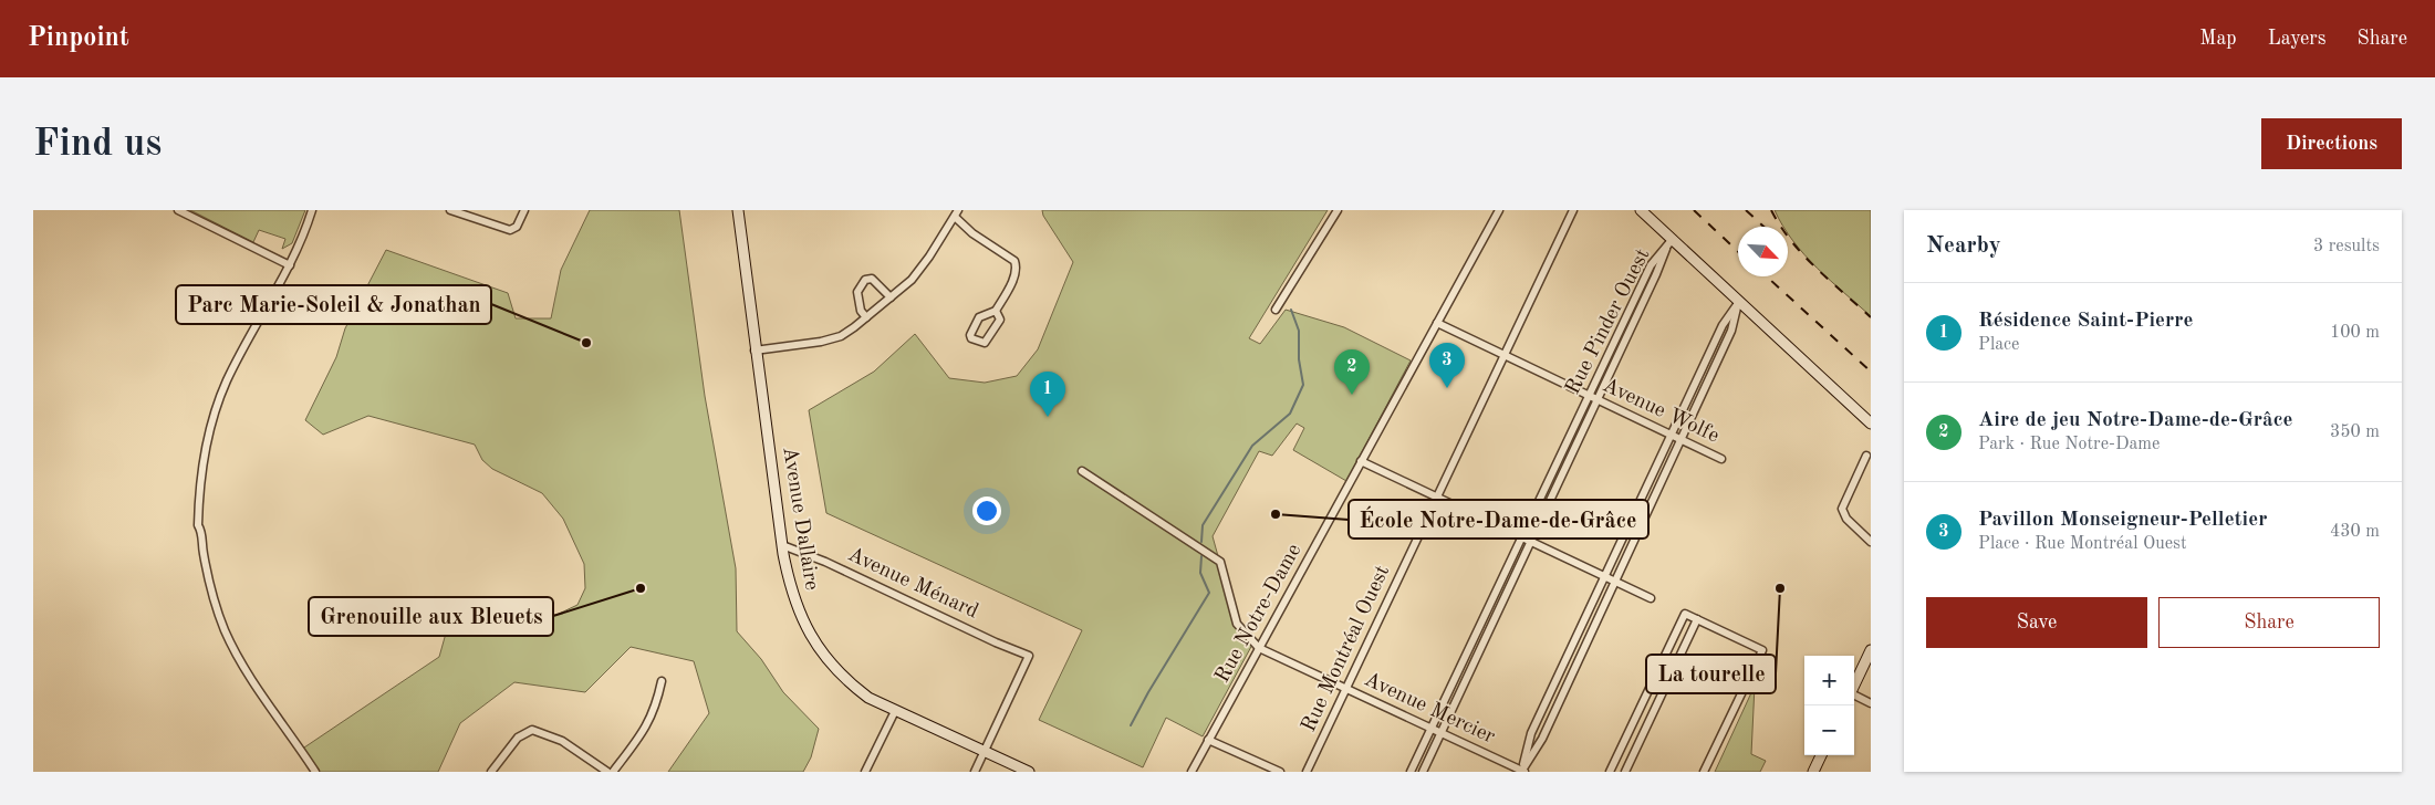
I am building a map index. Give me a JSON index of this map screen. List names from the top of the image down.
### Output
{
  "streets": {
    "street": [
      "Rue Pinder Ouest",
      "Avenue Wolfe",
      "Avenue Dallaire",
      "Avenue Ménard",
      "Rue Notre-Dame",
      "Rue Montréal Ouest",
      "Avenue Mercier"
    ]
  },
  "crossings": [
    ["Rue Pinder Ouest", "Avenue Wolfe"],
    ["Rue Pinder Ouest", "Avenue Mercier"],
    ["Avenue Wolfe", "Rue Notre-Dame"],
    ["Avenue Wolfe", "Rue Montréal Ouest"],
    ["Avenue Dallaire", "Avenue Ménard"],
    ["Rue Notre-Dame", "Avenue Mercier"],
    ["Rue Montréal Ouest", "Avenue Mercier"]
  ],
  "places": [
    "Parc Marie-Soleil & Jonathan",
    "École Notre-Dame-de-Grâce",
    "Grenouille aux Bleuets",
    "La tourelle"
  ],
  "north": "bottom right",
  "page": {
    "header": "Pinpoint",
    "nav": ["Map", "Layers", "Share"],
    "buttons": [
      "Directions",
      ["Save", "Share"]
    ],
    "title": "Find us",
    "heading": ["Nearby", "3 results"],
    "list": [
      {
        "mark": "1",
        "name": "Résidence Saint-Pierre",
        "note": "Place",
        "value": "100 m"
      },
      {
        "mark": "2",
        "name": "Aire de jeu Notre-Dame-de-Grâce",
        "note": "Park · Rue Notre-Dame",
        "value": "350 m"
      },
      {
        "mark": "3",
        "name": "Pavillon Monseigneur-Pelletier",
        "note": "Place · Rue Montréal Ouest",
        "value": "430 m"
      }
    ],
    "pins": ["3", "2", "1"],
    "map_buttons": ["+", "−"]
  }
}
